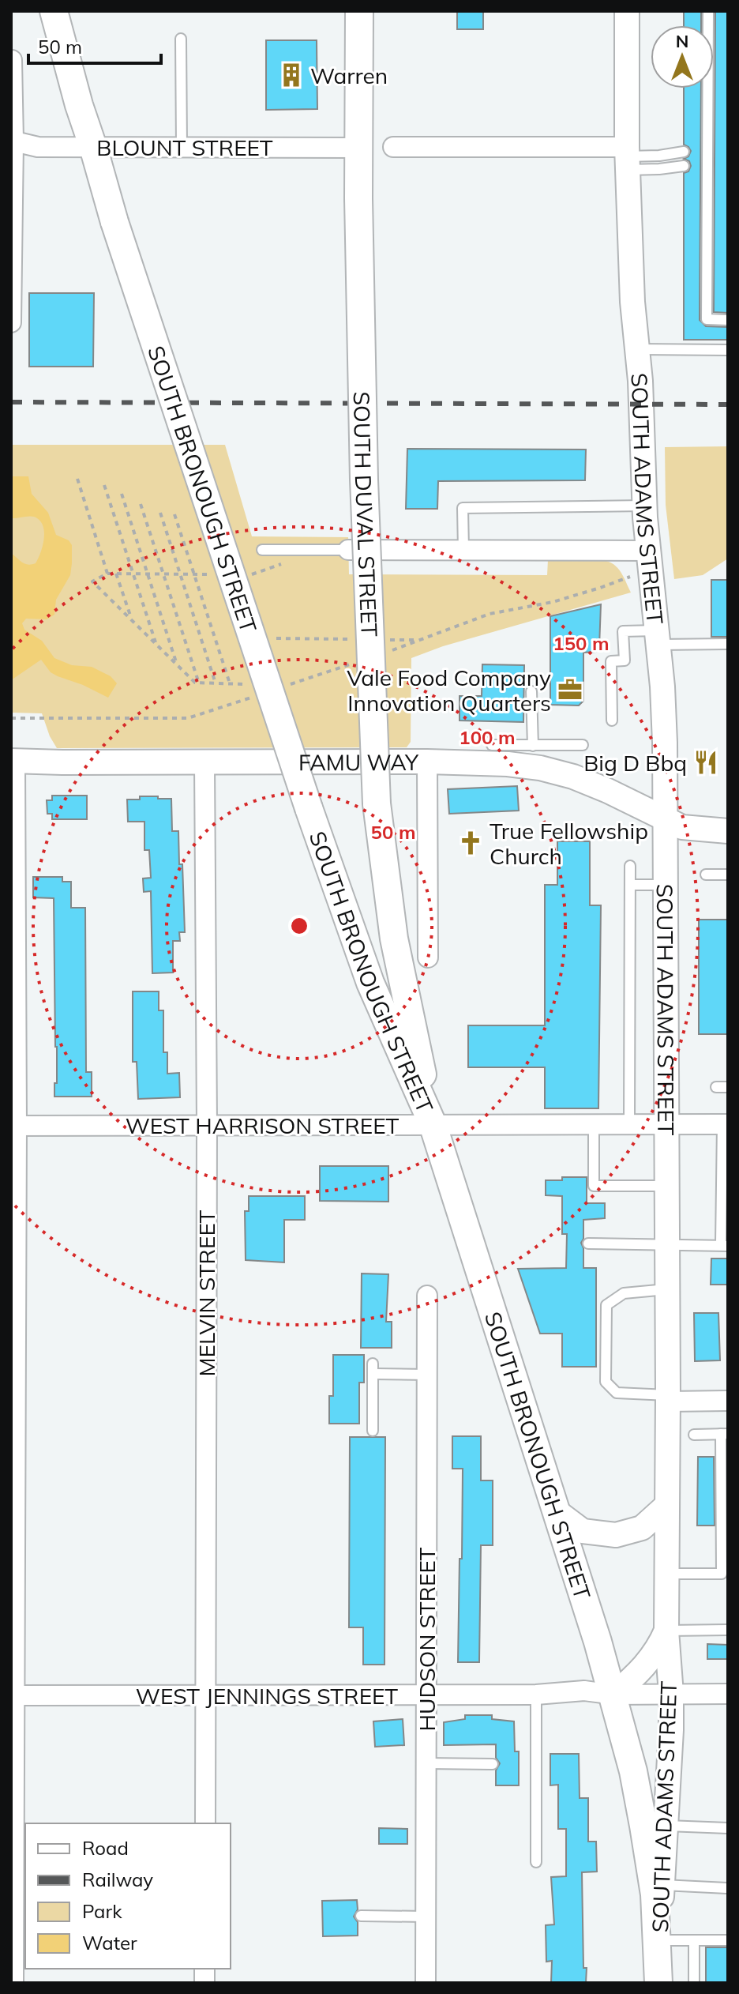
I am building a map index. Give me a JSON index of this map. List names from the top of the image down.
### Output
{
  "streets": {
    "main road": ["SOUTH BRONOUGH STREET", "SOUTH ADAMS STREET", "SOUTH DUVAL STREET"],
    "street": [
      "BLOUNT STREET",
      "FAMU WAY",
      "WEST HARRISON STREET",
      "MELVIN STREET",
      "HUDSON STREET",
      "WEST JENNINGS STREET"
    ]
  },
  "crossings": [
    ["BLOUNT STREET", "SOUTH BRONOUGH STREET"],
    ["BLOUNT STREET", "SOUTH DUVAL STREET"],
    ["SOUTH BRONOUGH STREET", "SOUTH ADAMS STREET"],
    ["SOUTH BRONOUGH STREET", "SOUTH DUVAL STREET"],
    ["SOUTH BRONOUGH STREET", "WEST HARRISON STREET"],
    ["SOUTH BRONOUGH STREET", "WEST JENNINGS STREET"],
    ["SOUTH ADAMS STREET", "FAMU WAY"],
    ["SOUTH ADAMS STREET", "WEST HARRISON STREET"],
    ["SOUTH ADAMS STREET", "WEST JENNINGS STREET"],
    ["SOUTH DUVAL STREET", "WEST HARRISON STREET"],
    ["FAMU WAY", "MELVIN STREET"],
    ["WEST HARRISON STREET", "MELVIN STREET"],
    ["MELVIN STREET", "WEST JENNINGS STREET"],
    ["HUDSON STREET", "WEST JENNINGS STREET"]
  ],
  "places": {
    "building": ["Warren"],
    "office": ["Vale Food Company Innovation Quarters"],
    "restaurant": ["Big D Bbq"],
    "church": ["True Fellowship Church"]
  },
  "legend": [
    "Road",
    "Railway",
    "Park",
    "Water"
  ],
  "scale_bar": "50 m",
  "north": "top",
  "rings": ["150 m", "100 m", "50 m"]
}
